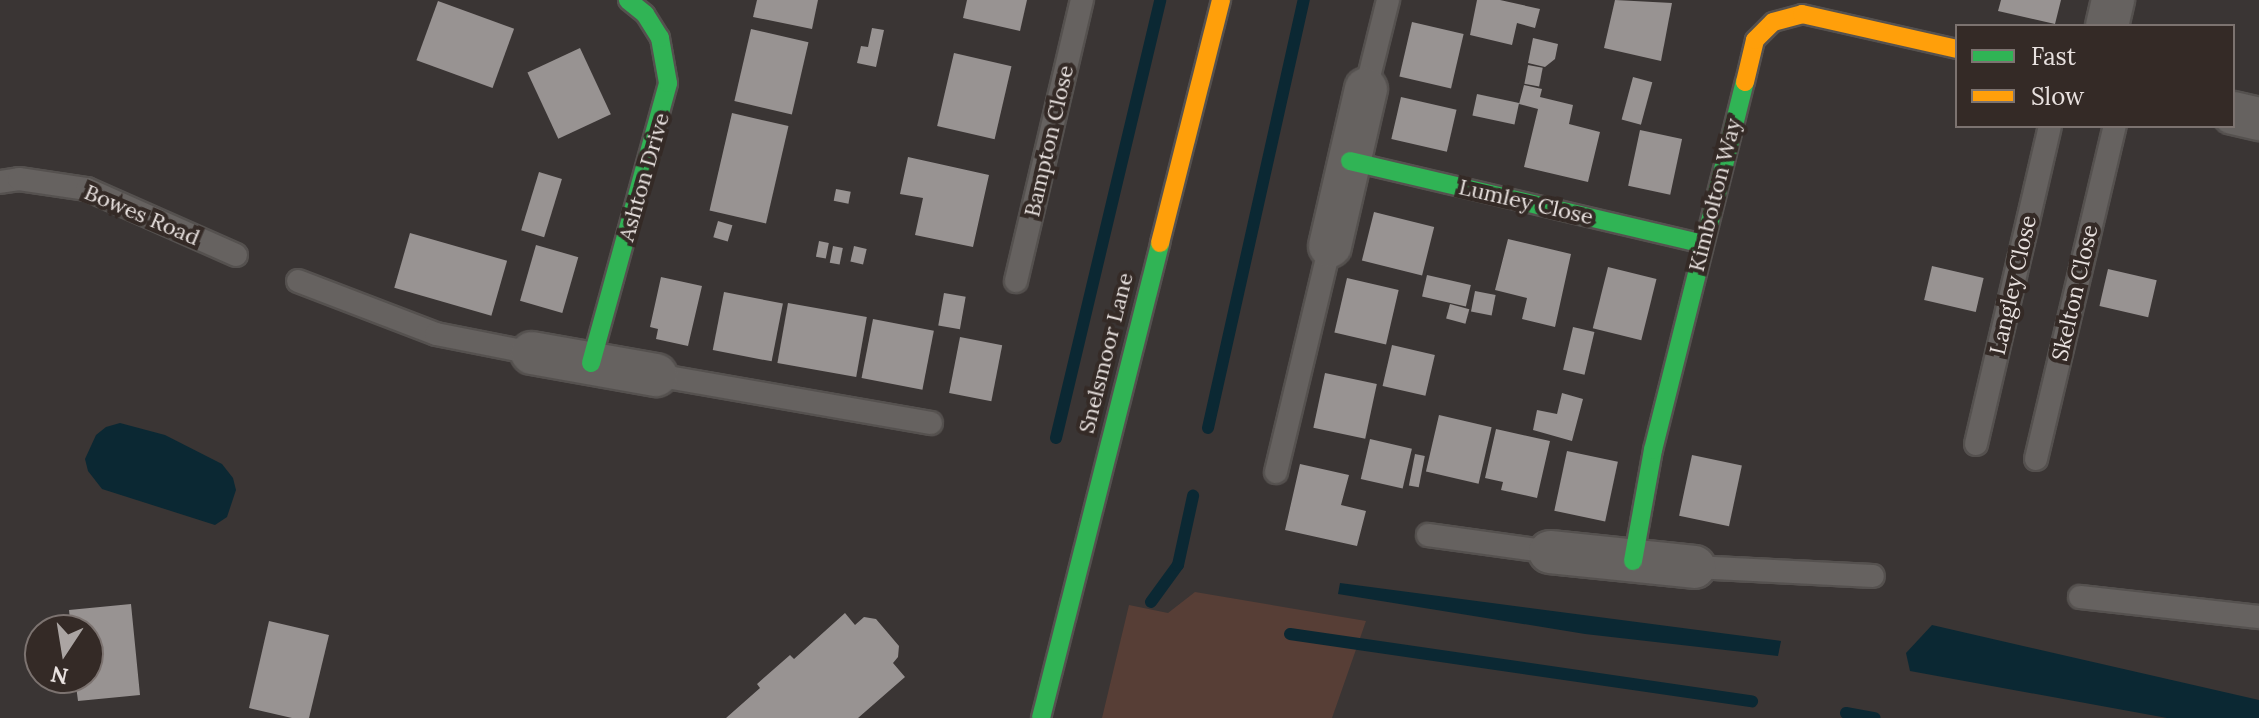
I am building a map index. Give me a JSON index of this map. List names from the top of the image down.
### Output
{
  "streets": {
    "street": [
      "Ashton Drive",
      "Kimbolton Way",
      "Lumley Close",
      "Snelsmoor Lane"
    ],
    "lane": [
      "Bampton Close",
      "Bowes Road",
      "Langley Close",
      "Skelton Close"
    ]
  },
  "crossings": [
    ["Kimbolton Way", "Lumley Close"]
  ],
  "legend": ["Fast", "Slow"],
  "north": "bottom"
}
